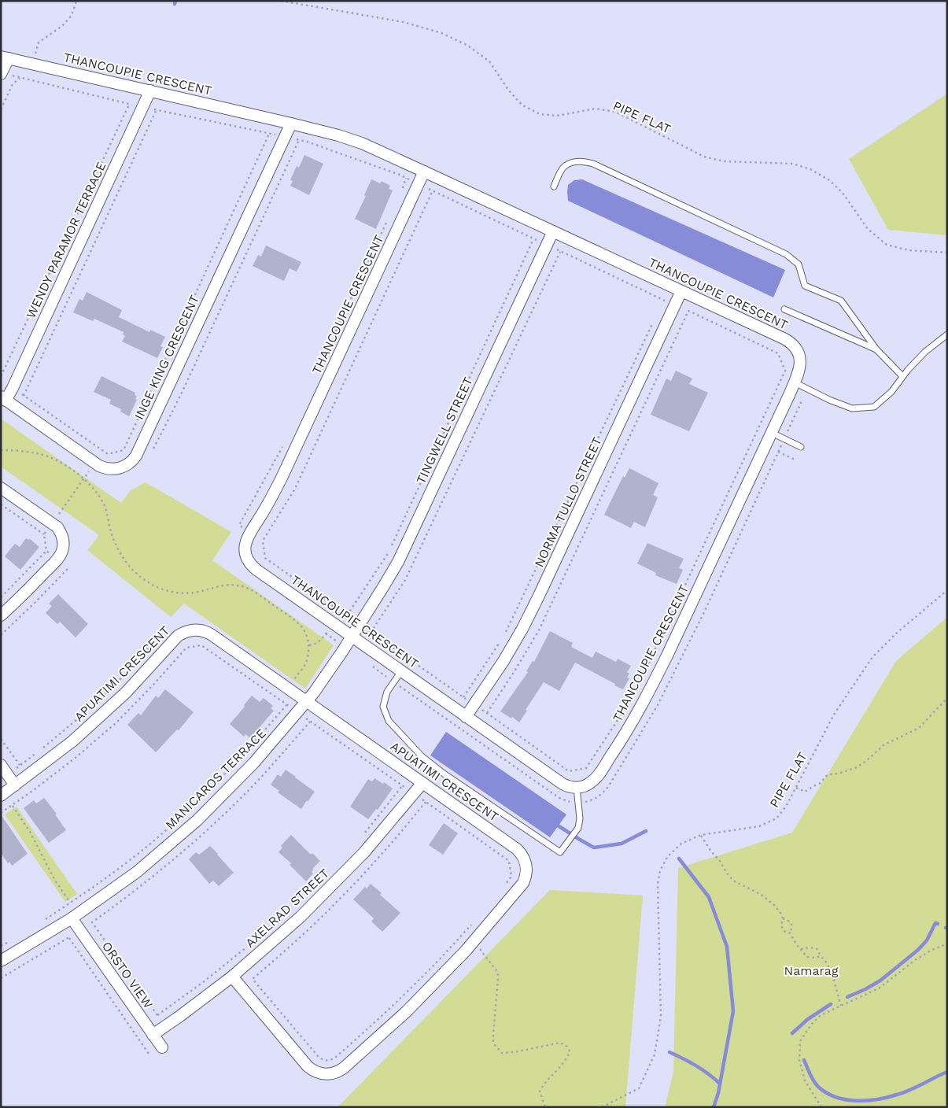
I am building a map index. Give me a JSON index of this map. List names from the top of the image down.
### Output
{
  "streets": {
    "street": [
      "THANCOUPIE CRESCENT",
      "WENDY PARAMOR TERRACE",
      "INGE KING CRESCENT",
      "TINGWELL STREET",
      "NORMA TULLO STREET",
      "APUATIMI CRESCENT",
      "MANICAROS TERRACE",
      "AXELRAD STREET",
      "ORSTO VIEW"
    ],
    "path": ["PIPE FLAT"]
  },
  "crossings": [
    ["THANCOUPIE CRESCENT", "WENDY PARAMOR TERRACE"],
    ["THANCOUPIE CRESCENT", "INGE KING CRESCENT"],
    ["THANCOUPIE CRESCENT", "TINGWELL STREET"],
    ["THANCOUPIE CRESCENT", "NORMA TULLO STREET"],
    ["THANCOUPIE CRESCENT", "MANICAROS TERRACE"],
    ["WENDY PARAMOR TERRACE", "INGE KING CRESCENT"],
    ["TINGWELL STREET", "MANICAROS TERRACE"],
    ["APUATIMI CRESCENT", "MANICAROS TERRACE"],
    ["APUATIMI CRESCENT", "AXELRAD STREET"],
    ["MANICAROS TERRACE", "ORSTO VIEW"],
    ["AXELRAD STREET", "ORSTO VIEW"]
  ],
  "parks": ["Namarag"]
}
